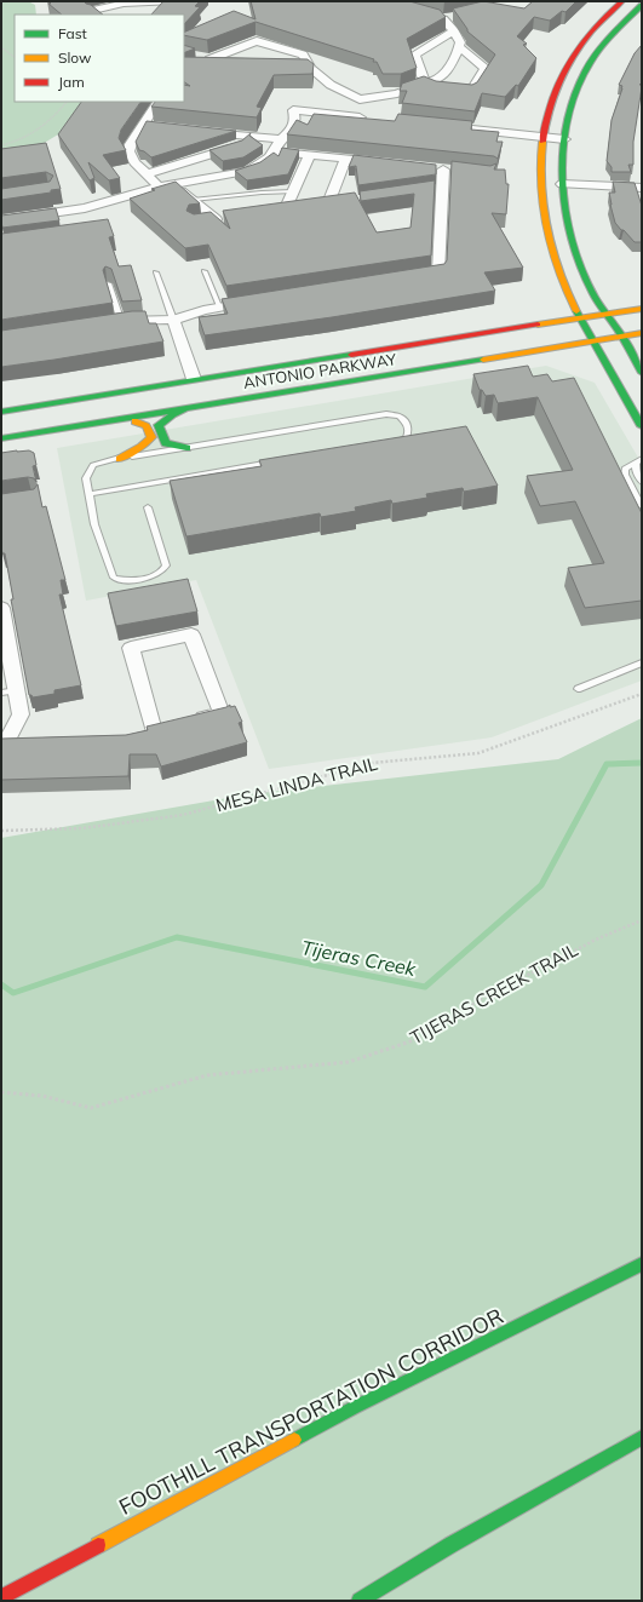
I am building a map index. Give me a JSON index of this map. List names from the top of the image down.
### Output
{
  "streets": {
    "main road": ["ANTONIO PARKWAY", "FOOTHILL TRANSPORTATION CORRIDOR"],
    "path": ["MESA LINDA TRAIL", "TIJERAS CREEK TRAIL"]
  },
  "water": ["Tijeras Creek"],
  "legend": ["Fast", "Slow", "Jam"]
}
